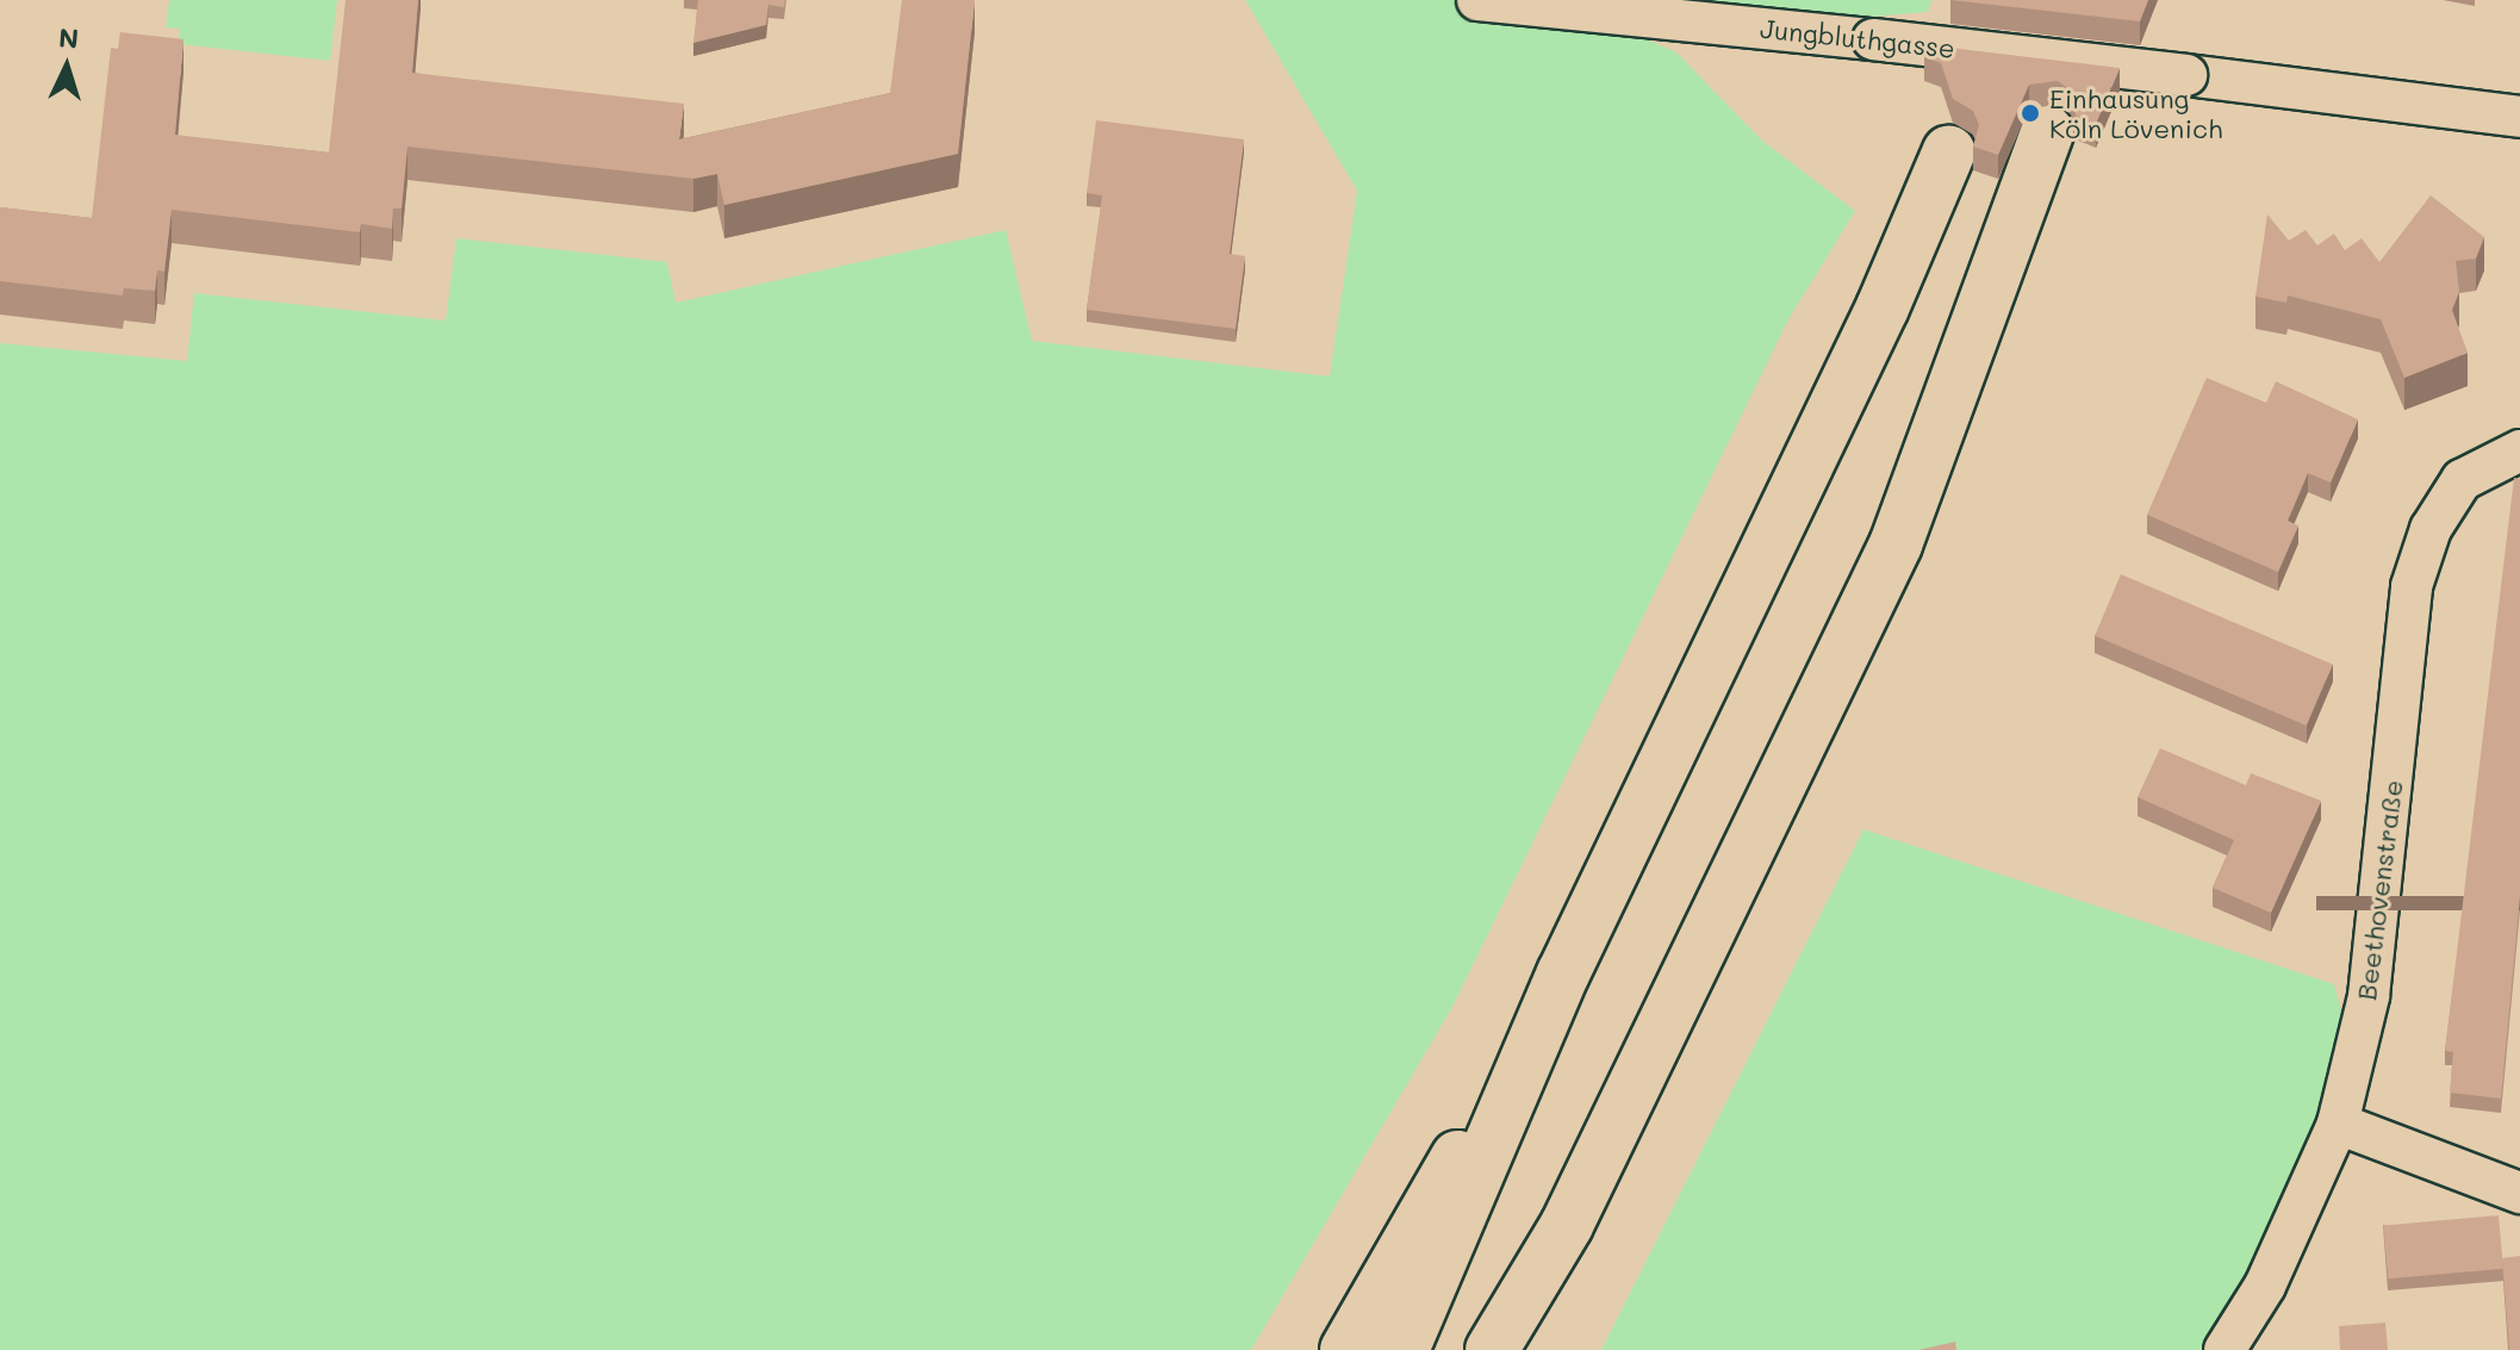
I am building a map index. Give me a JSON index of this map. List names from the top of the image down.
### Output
{
  "streets": {
    "street": ["Jungbluthgasse", "Beethovenstraße"]
  },
  "places": ["Einhausung Köln Lövenich"],
  "north": "top"
}
